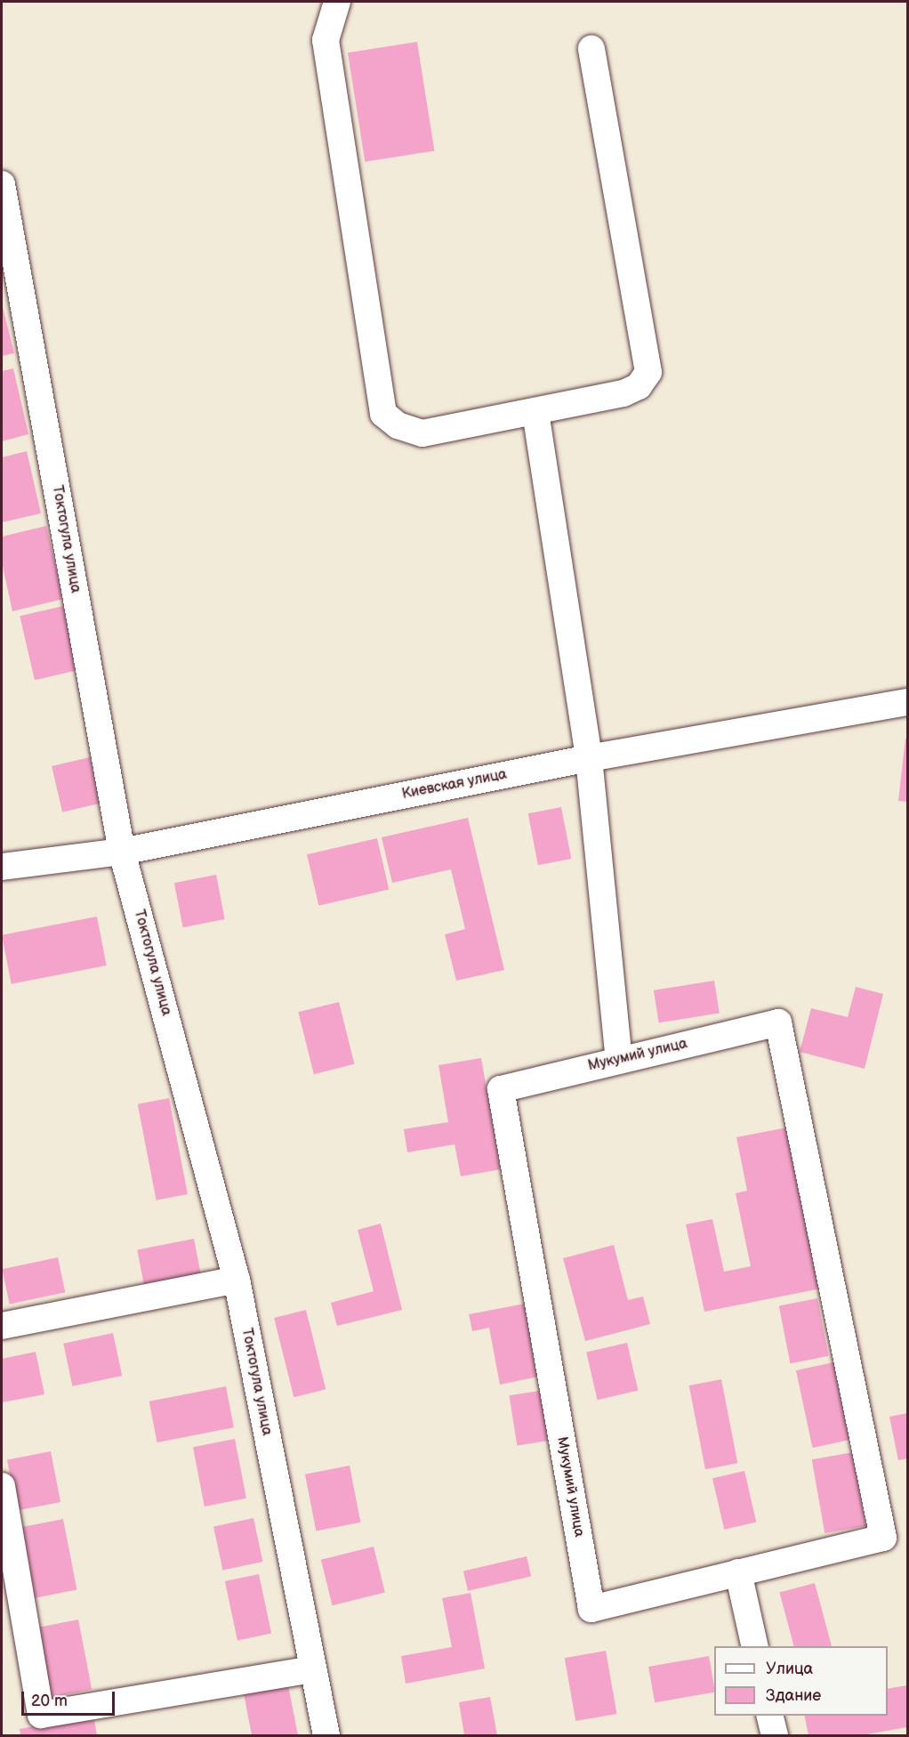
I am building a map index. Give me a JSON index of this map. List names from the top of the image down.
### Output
{
  "streets": {
    "street": ["Токтогула улица", "Киевская улица", "Мукумий улица"]
  },
  "crossings": [
    ["Токтогула улица", "Киевская улица"]
  ],
  "legend": ["Улица", "Здание"],
  "scale_bar": "20 m"
}
